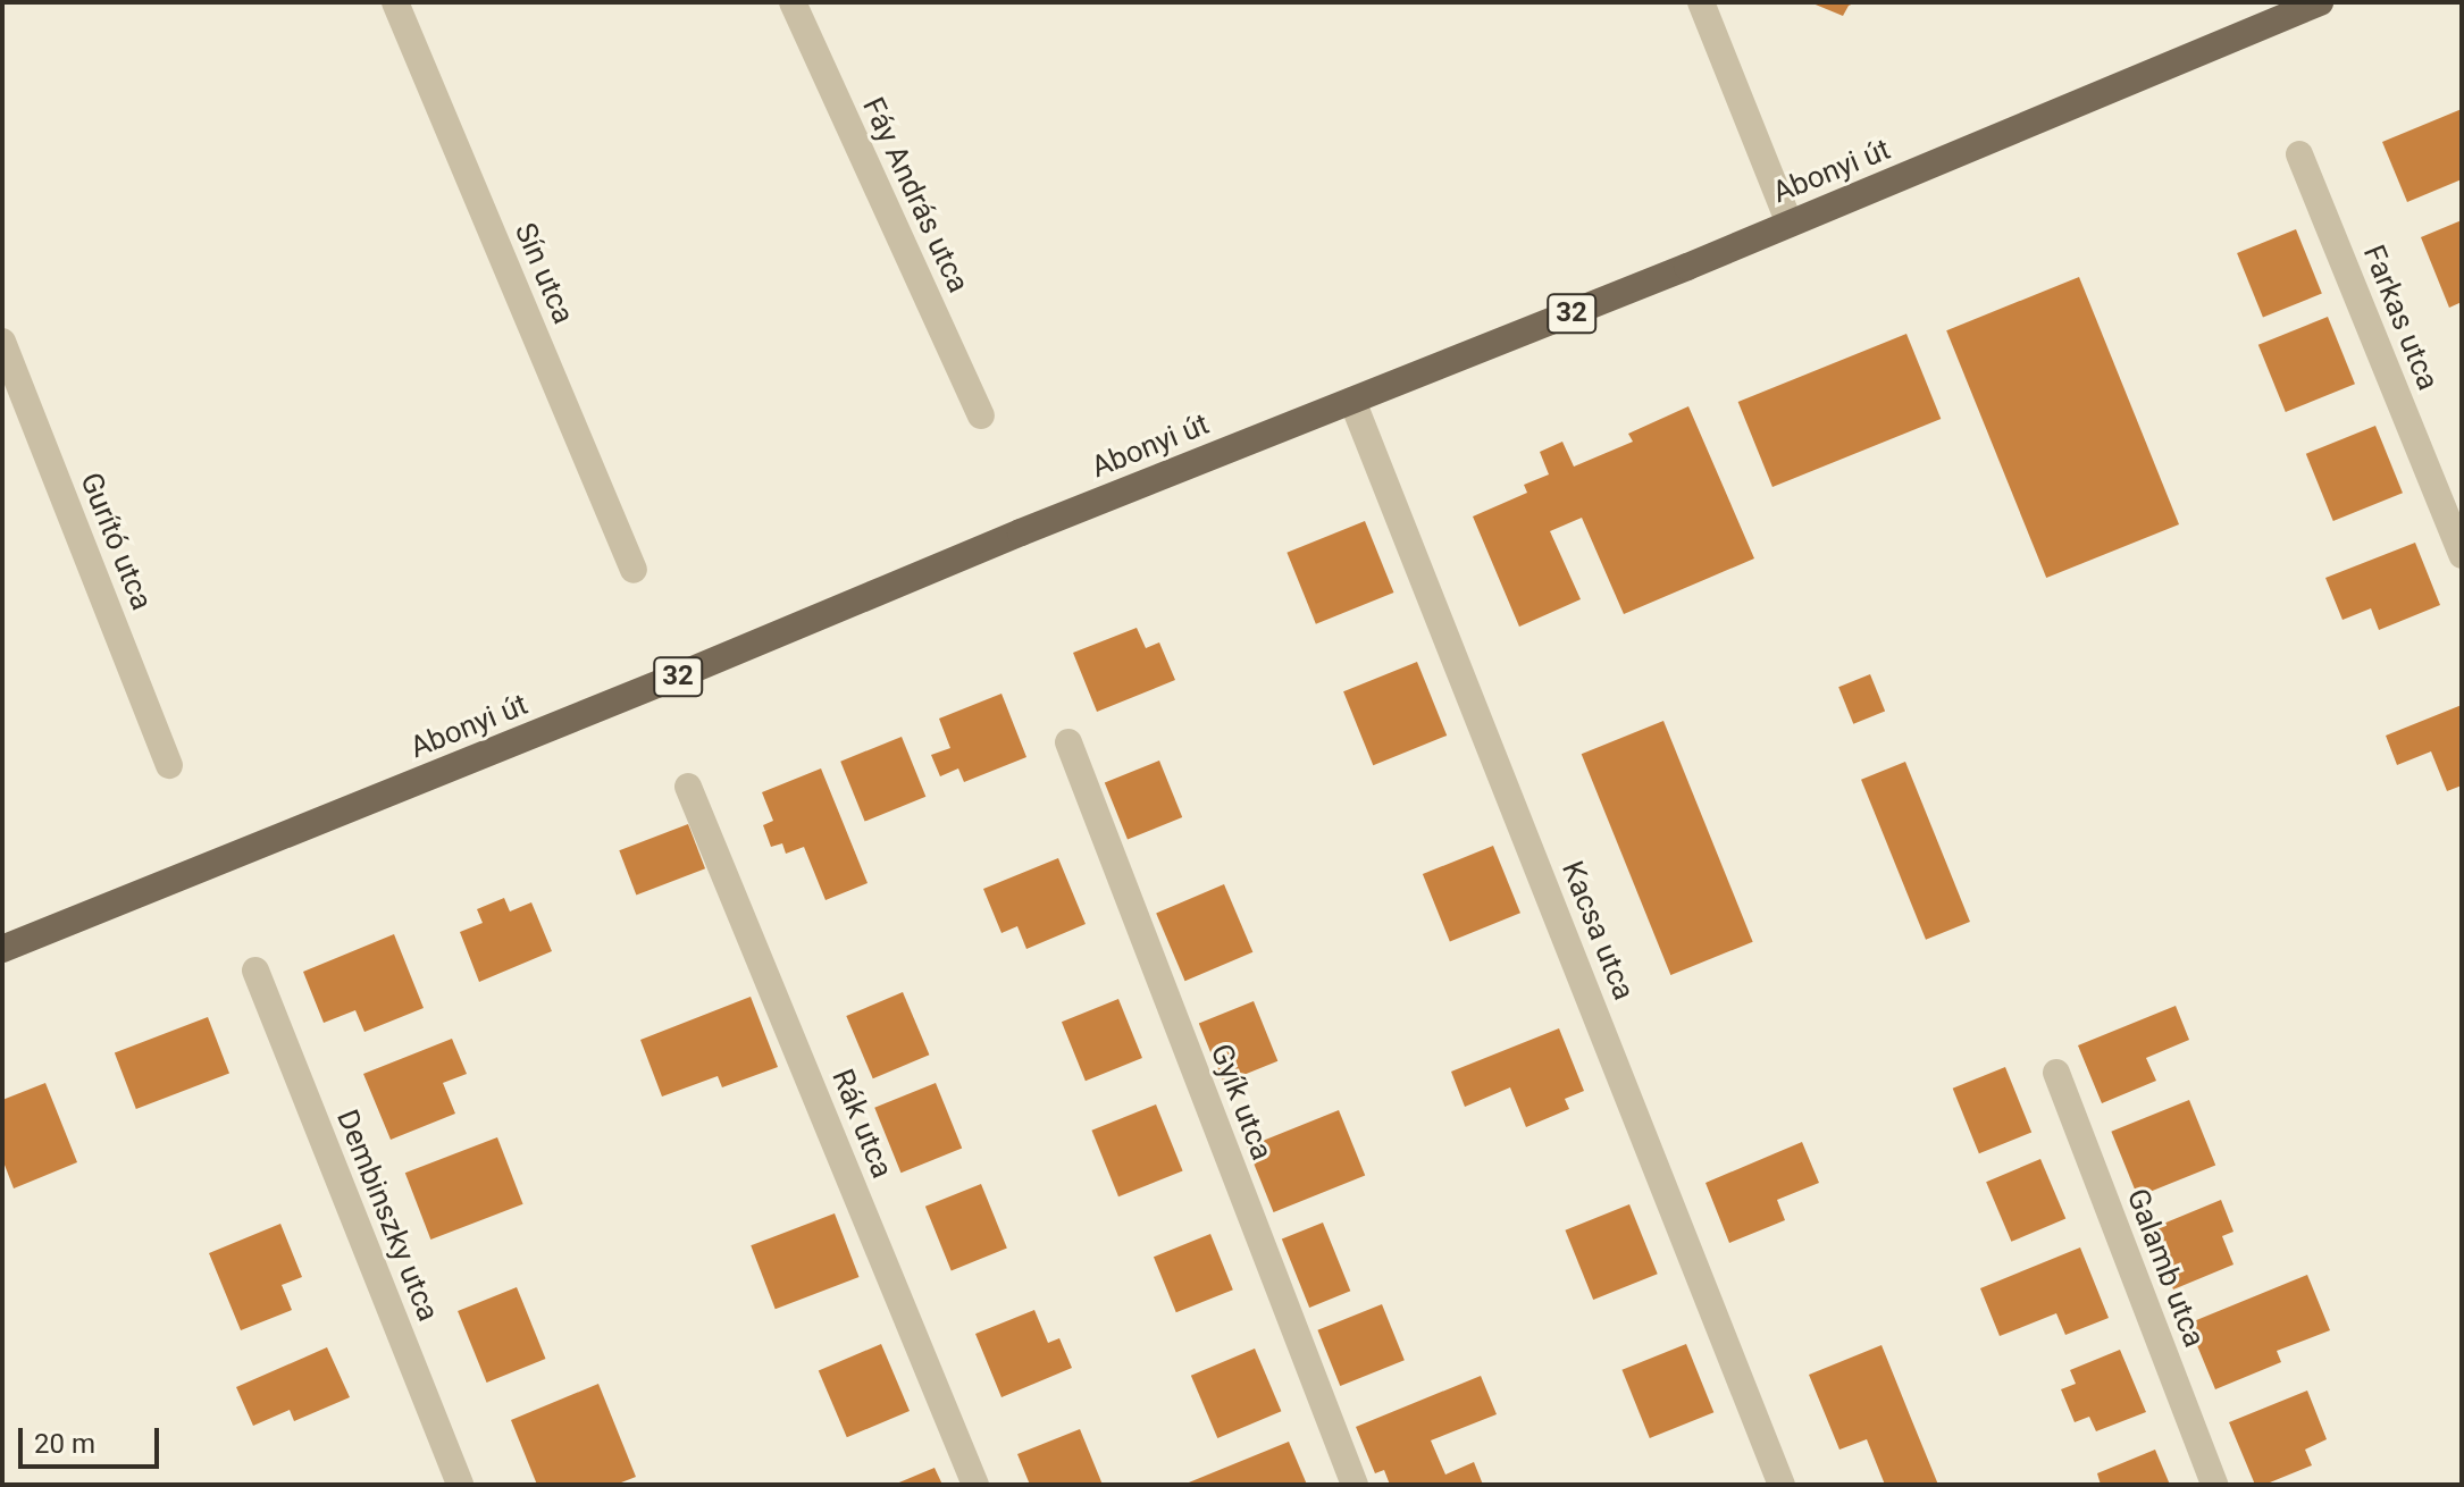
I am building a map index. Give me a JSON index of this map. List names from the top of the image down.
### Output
{
  "streets": {
    "main road": ["Abonyi út", "32"],
    "street": [
      "Fáy András utca",
      "Sín utca",
      "Farkas utca",
      "Gurító utca",
      "Kacsa utca",
      "Gyík utca",
      "Rák utca",
      "Dembinszky utca",
      "Galamb utca"
    ]
  },
  "crossings": [
    ["Abonyi út", "Kacsa utca"]
  ],
  "scale_bar": "20 m"
}
